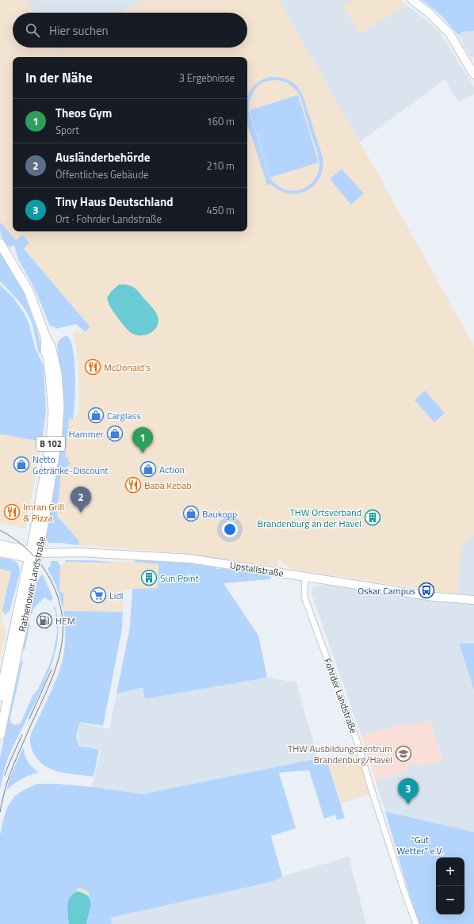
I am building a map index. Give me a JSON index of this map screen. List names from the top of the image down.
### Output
{
  "streets": {
    "main road": ["B 102", "Rathenower Landstraße"],
    "street": ["Upstallstraße", "Fohrder Landstraße"]
  },
  "crossings": [
    ["Upstallstraße", "Rathenower Landstraße"],
    ["Upstallstraße", "Fohrder Landstraße"]
  ],
  "parks": ["\"Gut Wetter\" e.V."],
  "places": {
    "restaurant": ["McDonald's", "Baba Kebab", "Imran Grill & Pizza"],
    "shop": [
      "Carglass",
      "Hammer",
      "Netto Getränke-Discount",
      "Action",
      "Baukopp"
    ],
    "building": ["THW Ortsverband Brandenburg an der Havel", "Sun Point"],
    "bus stop": ["Oskar Campus"],
    "supermarket": ["Lidl"],
    "fuel station": ["HEM"],
    "school or university": ["THW Ausbildungszentrum Brandenburg/Havel"]
  },
  "page": {
    "search": "Hier suchen",
    "heading": ["In der Nähe", "3 Ergebnisse"],
    "list": [
      {
        "mark": "1",
        "name": "Theos Gym",
        "note": "Sport",
        "value": "160 m"
      },
      {
        "mark": "2",
        "name": "Ausländerbehörde",
        "note": "Öffentliches Gebäude",
        "value": "210 m"
      },
      {
        "mark": "3",
        "name": "Tiny Haus Deutschland",
        "note": "Ort · Fohrder Landstraße",
        "value": "450 m"
      }
    ],
    "pins": ["1", "2", "3"],
    "map_buttons": ["+", "−"]
  }
}
